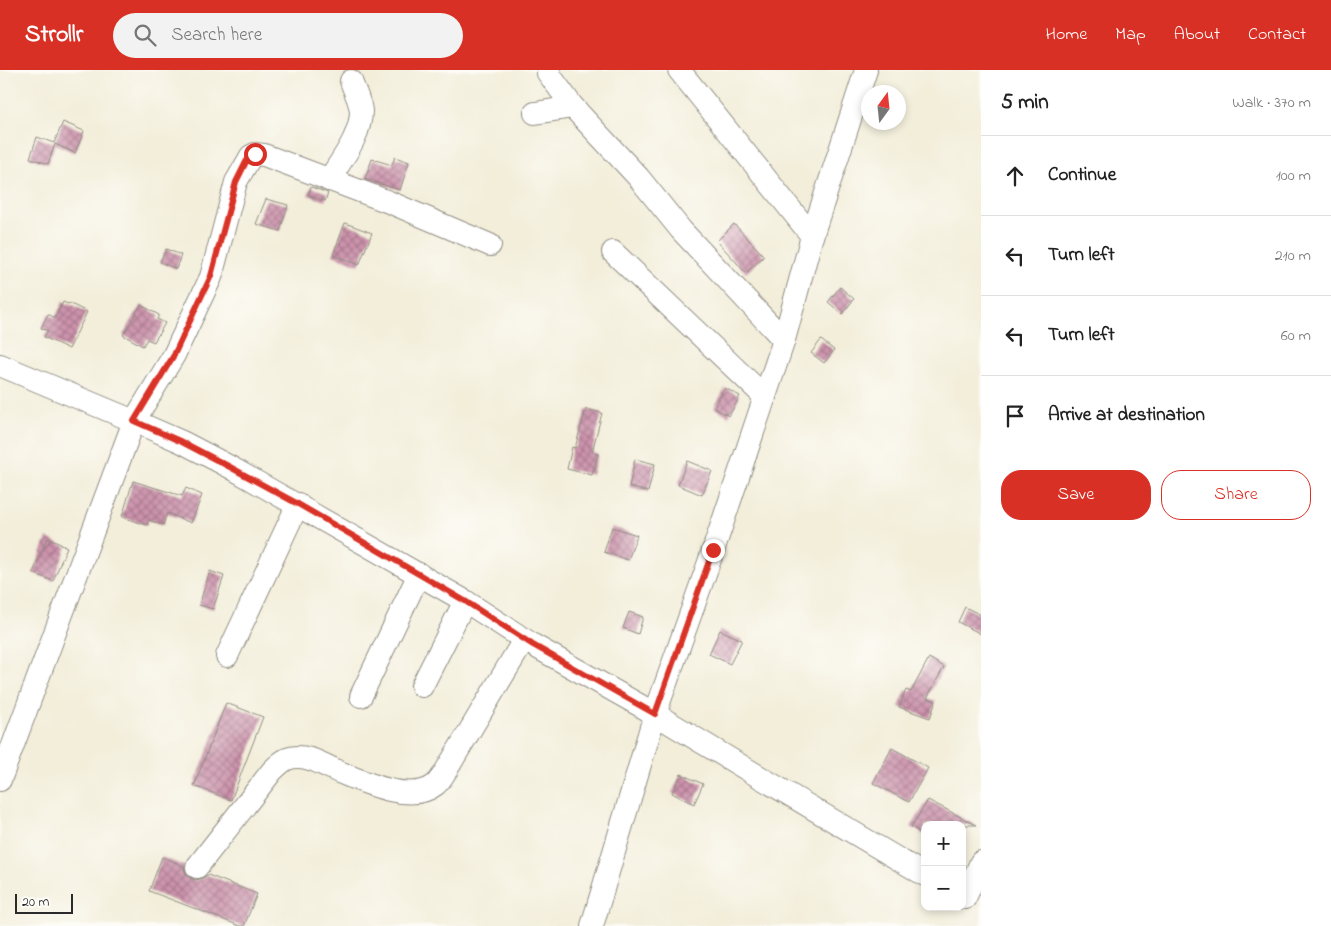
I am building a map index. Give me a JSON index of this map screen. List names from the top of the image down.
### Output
{
  "scale_bar": "20 m",
  "north": "top",
  "page": {
    "header": "Strollr",
    "search": "Search here",
    "nav": [
      "Home",
      "Map",
      "About",
      "Contact"
    ],
    "heading": ["5 min", "Walk · 370 m"],
    "list": [
      ["Continue", "100 m"],
      ["Turn left", "210 m"],
      ["Turn left", "60 m"],
      "Arrive at destination"
    ],
    "buttons": ["Save", "Share"],
    "map_buttons": ["+", "−"],
    "scale": "20 m"
  }
}
